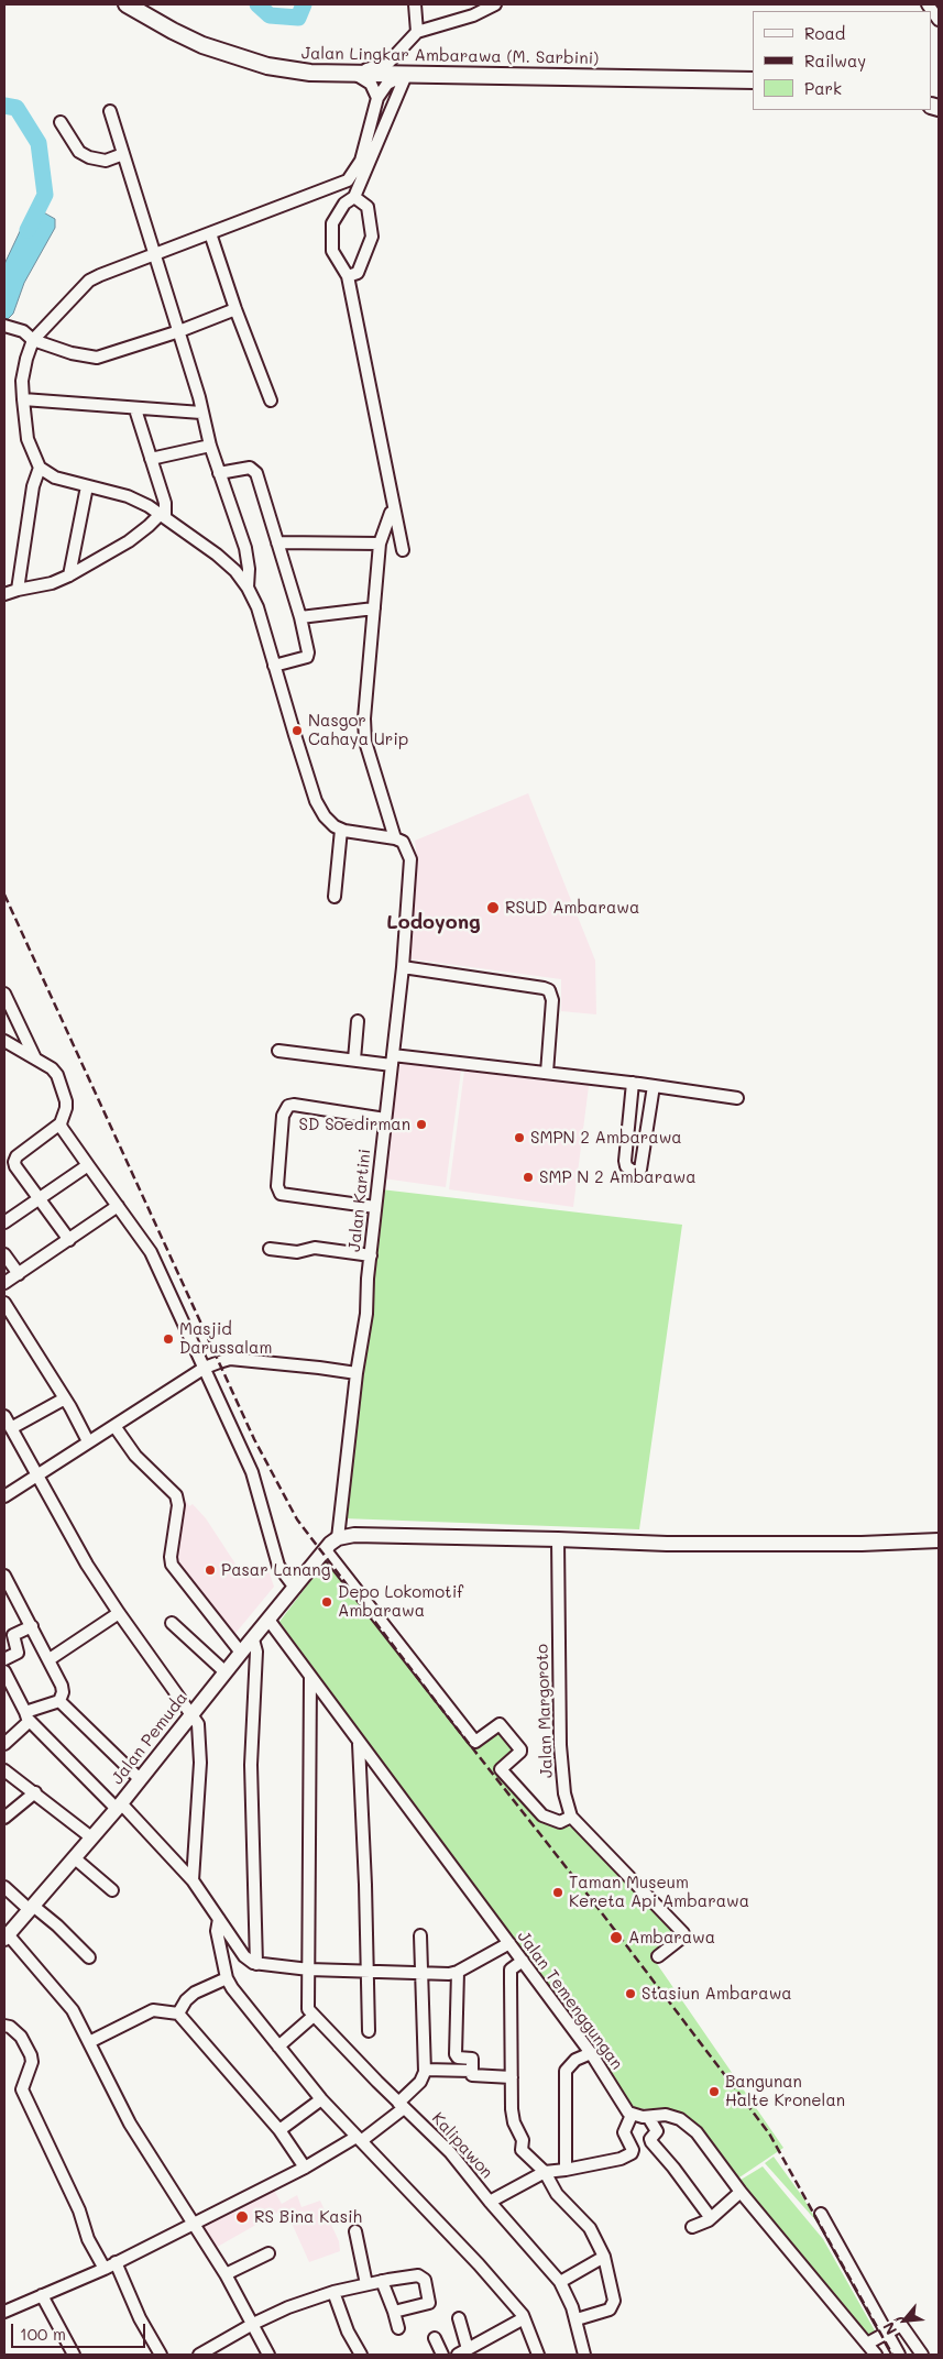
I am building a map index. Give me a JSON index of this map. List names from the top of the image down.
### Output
{
  "streets": {
    "highway": ["Jalan Lingkar Ambarawa (M. Sarbini)"],
    "main road": ["Jalan Pemuda"],
    "street": [
      "Jalan Kartini",
      "Jalan Margoroto",
      "Jalan Temenggungan",
      "Kalipawon"
    ]
  },
  "crossings": [
    ["Jalan Kartini", "Jalan Pemuda"],
    ["Jalan Pemuda", "Jalan Temenggungan"]
  ],
  "districts": ["Lodoyong"],
  "places": [
    "Nasgor Cahaya Urip",
    "RSUD Ambarawa",
    "SD Soedirman",
    "SMPN 2 Ambarawa",
    "SMP N 2 Ambarawa",
    "Masjid Darussalam",
    "Pasar Lanang",
    "Depo Lokomotif Ambarawa",
    "Taman Museum Kereta Api Ambarawa",
    "Ambarawa",
    "Stasiun Ambarawa",
    "Bangunan Halte Kronelan",
    "RS Bina Kasih"
  ],
  "legend": ["Road", "Railway", "Park"],
  "scale_bar": "100 m",
  "north": "bottom left"
}
